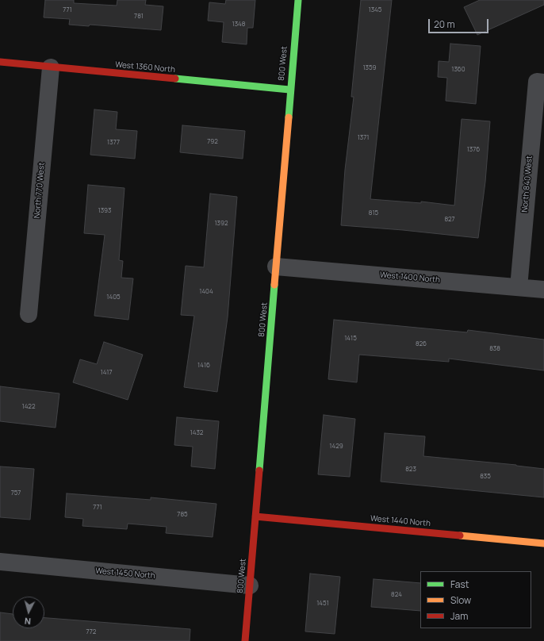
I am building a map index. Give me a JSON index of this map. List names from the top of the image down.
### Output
{
  "streets": {
    "street": [
      "800 West",
      "West 1360 North",
      "North 840 West",
      "North 770 West",
      "West 1400 North",
      "West 1440 North",
      "West 1450 North"
    ]
  },
  "crossings": [
    ["800 West", "West 1360 North"],
    ["800 West", "West 1400 North"],
    ["800 West", "West 1440 North"],
    ["800 West", "West 1450 North"],
    ["West 1360 North", "North 770 West"],
    ["North 840 West", "West 1400 North"]
  ],
  "house_numbers": [
    "771",
    "1345",
    "781",
    "1348",
    "1359",
    "1360",
    "1371",
    "792",
    "1377",
    "1376",
    "1393",
    "815",
    "827",
    "1392",
    "1404",
    "1405",
    "1415",
    "826",
    "838",
    "1416",
    "1417",
    "1422",
    "1432",
    "1429",
    "823",
    "835",
    "757",
    "771",
    "785",
    "824",
    "1451",
    "772"
  ],
  "legend": ["Fast", "Slow", "Jam"],
  "scale_bar": "20 m",
  "north": "bottom"
}
